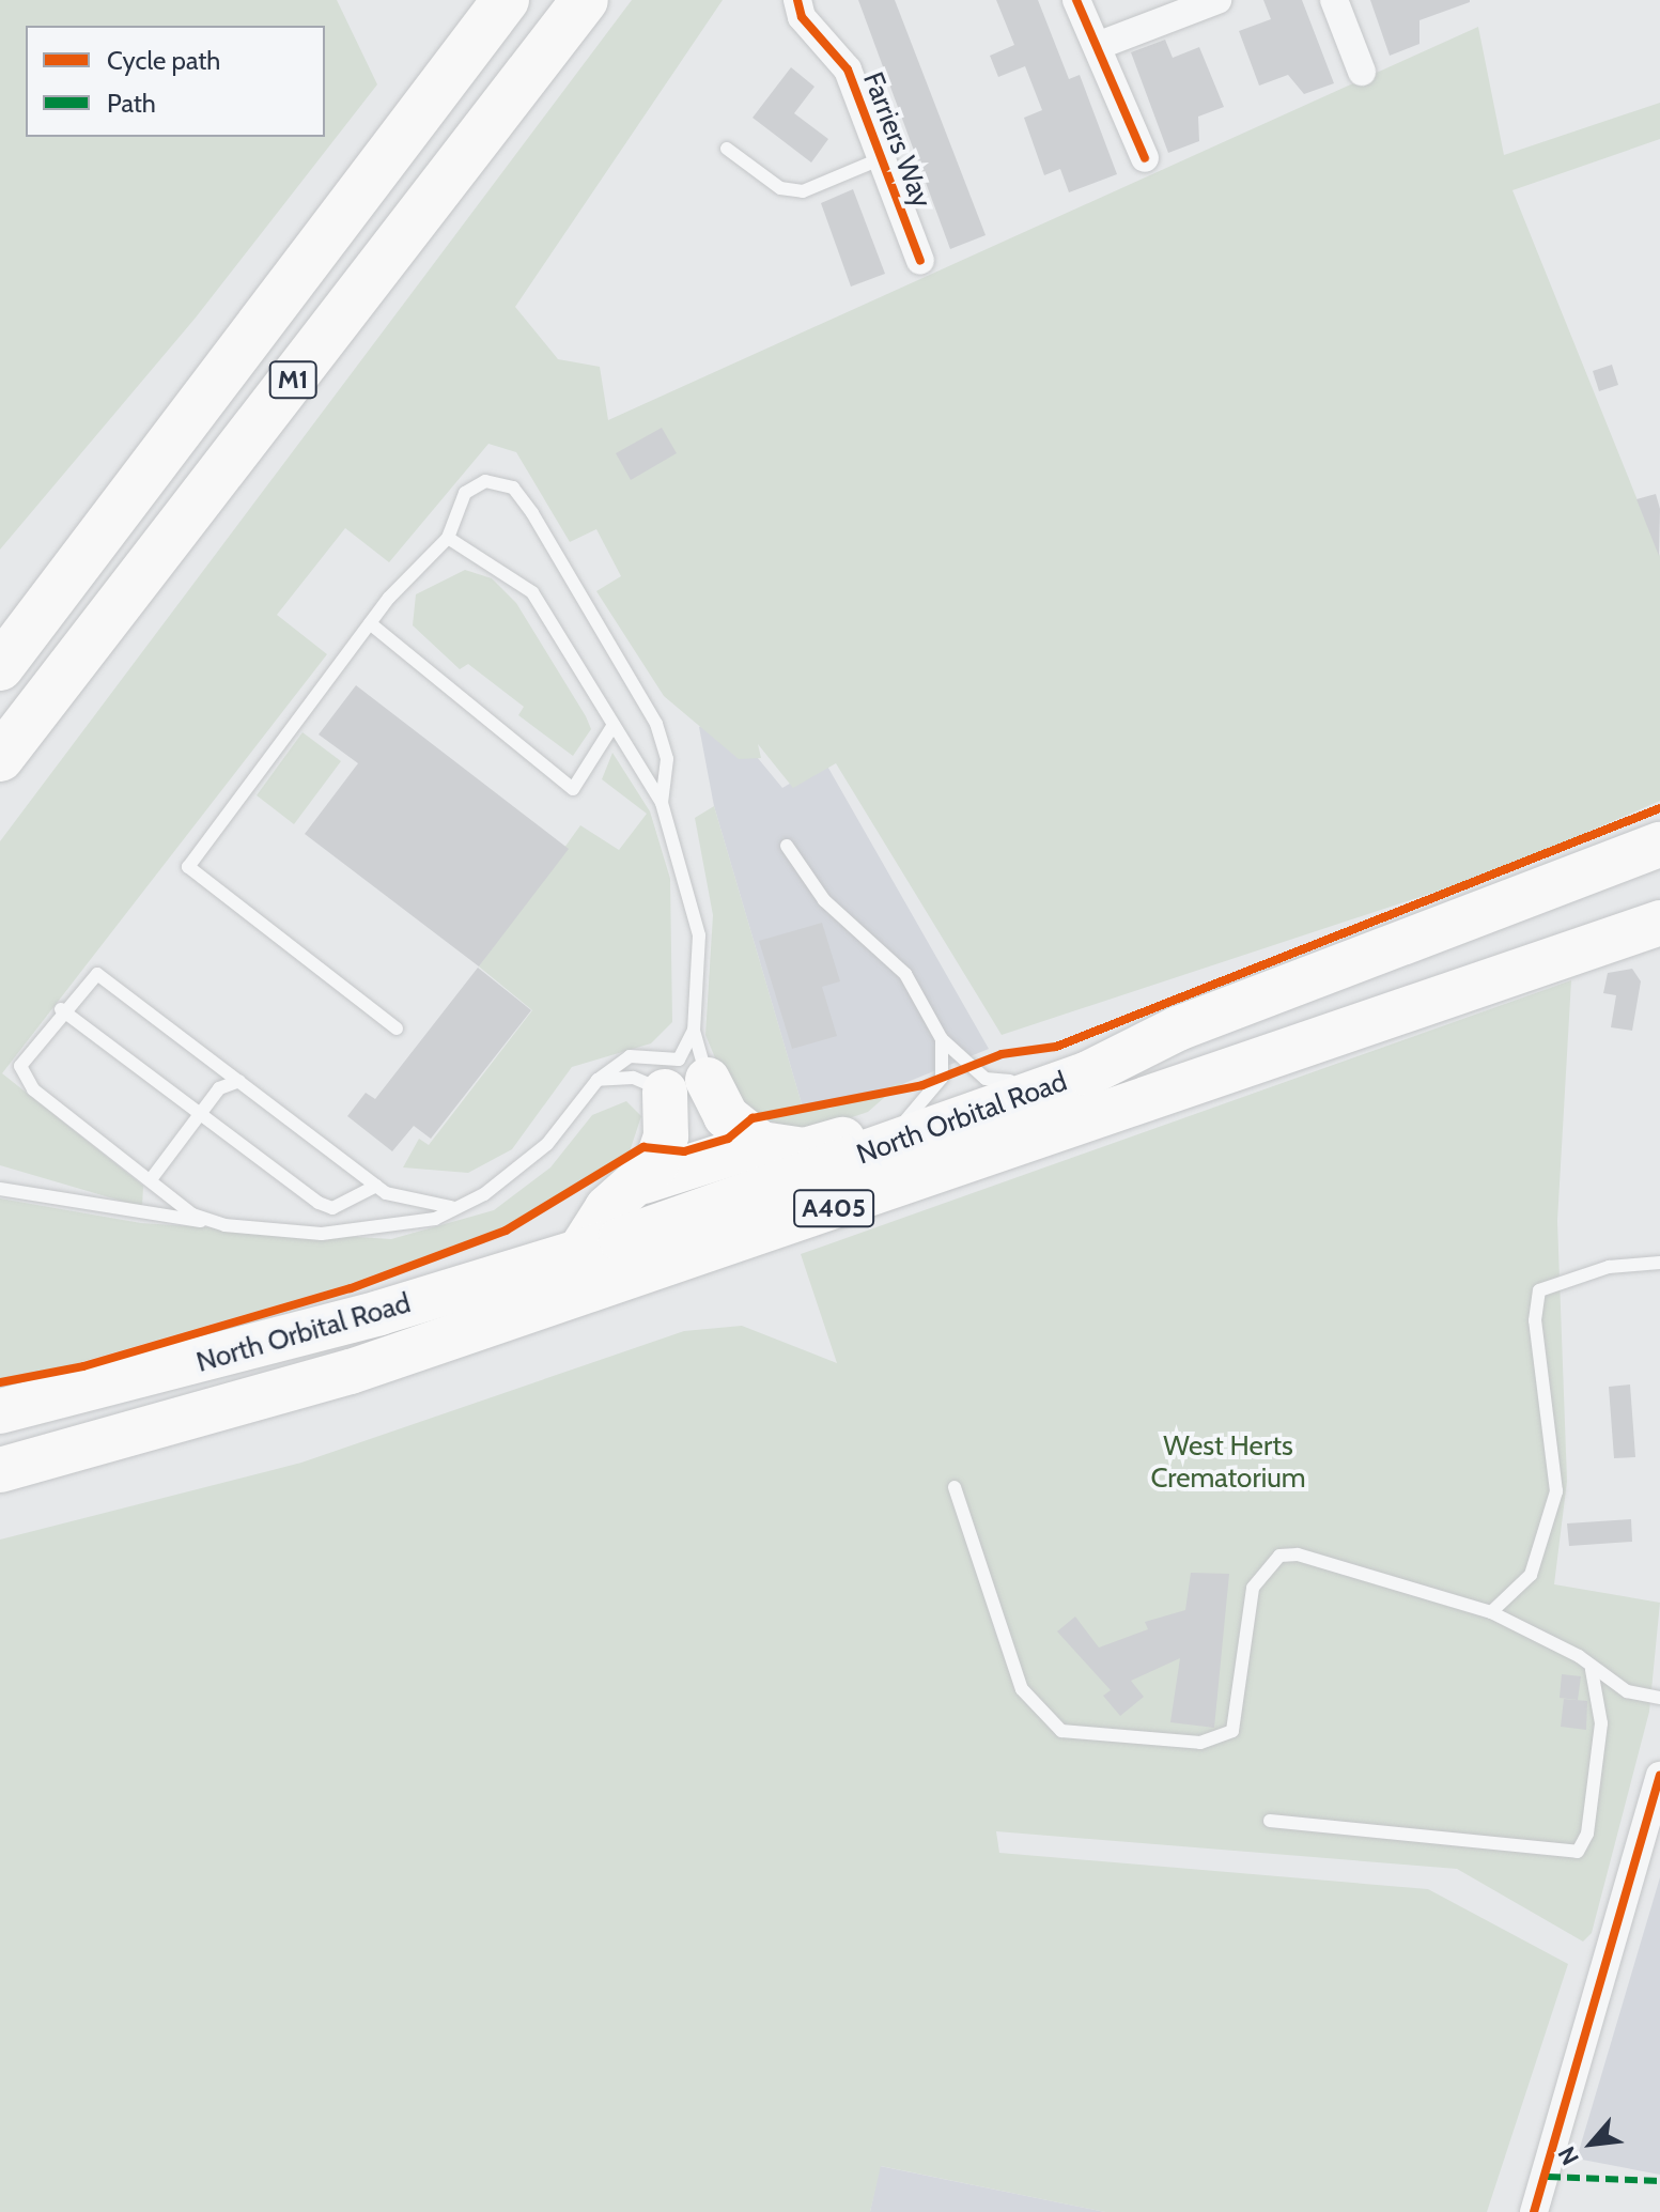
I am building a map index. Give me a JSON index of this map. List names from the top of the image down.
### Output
{
  "streets": {
    "highway": ["M1", "North Orbital Road", "A405"],
    "street": ["Farriers Way"]
  },
  "crossings": [
    ["North Orbital Road", "A405"]
  ],
  "parks": ["West Herts Crematorium"],
  "legend": ["Cycle path", "Path"],
  "north": "bottom left"
}
